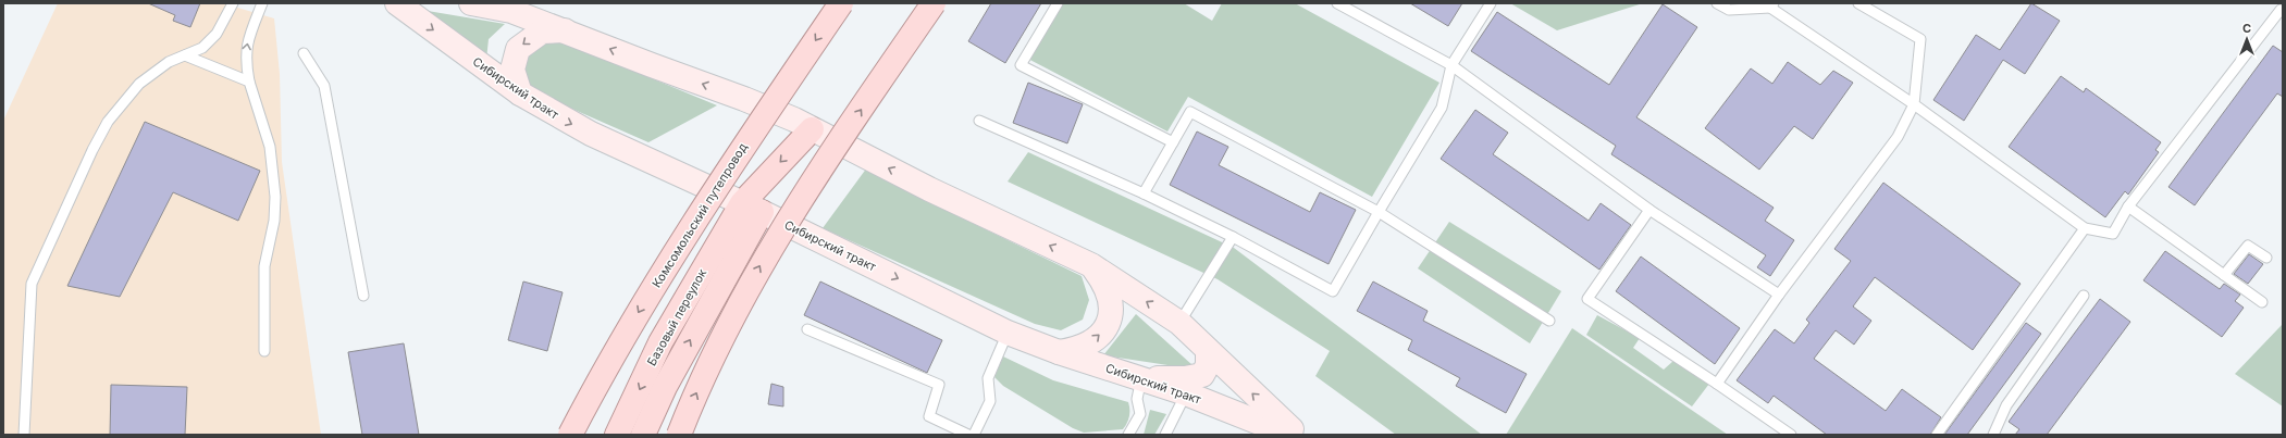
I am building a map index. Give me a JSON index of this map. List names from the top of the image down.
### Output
{
  "streets": {
    "main road": ["Сибирский тракт", "Комсомольский путепровод", "Базовый переулок"]
  },
  "crossings": [
    ["Сибирский тракт", "Базовый переулок"]
  ],
  "north": "top"
}
